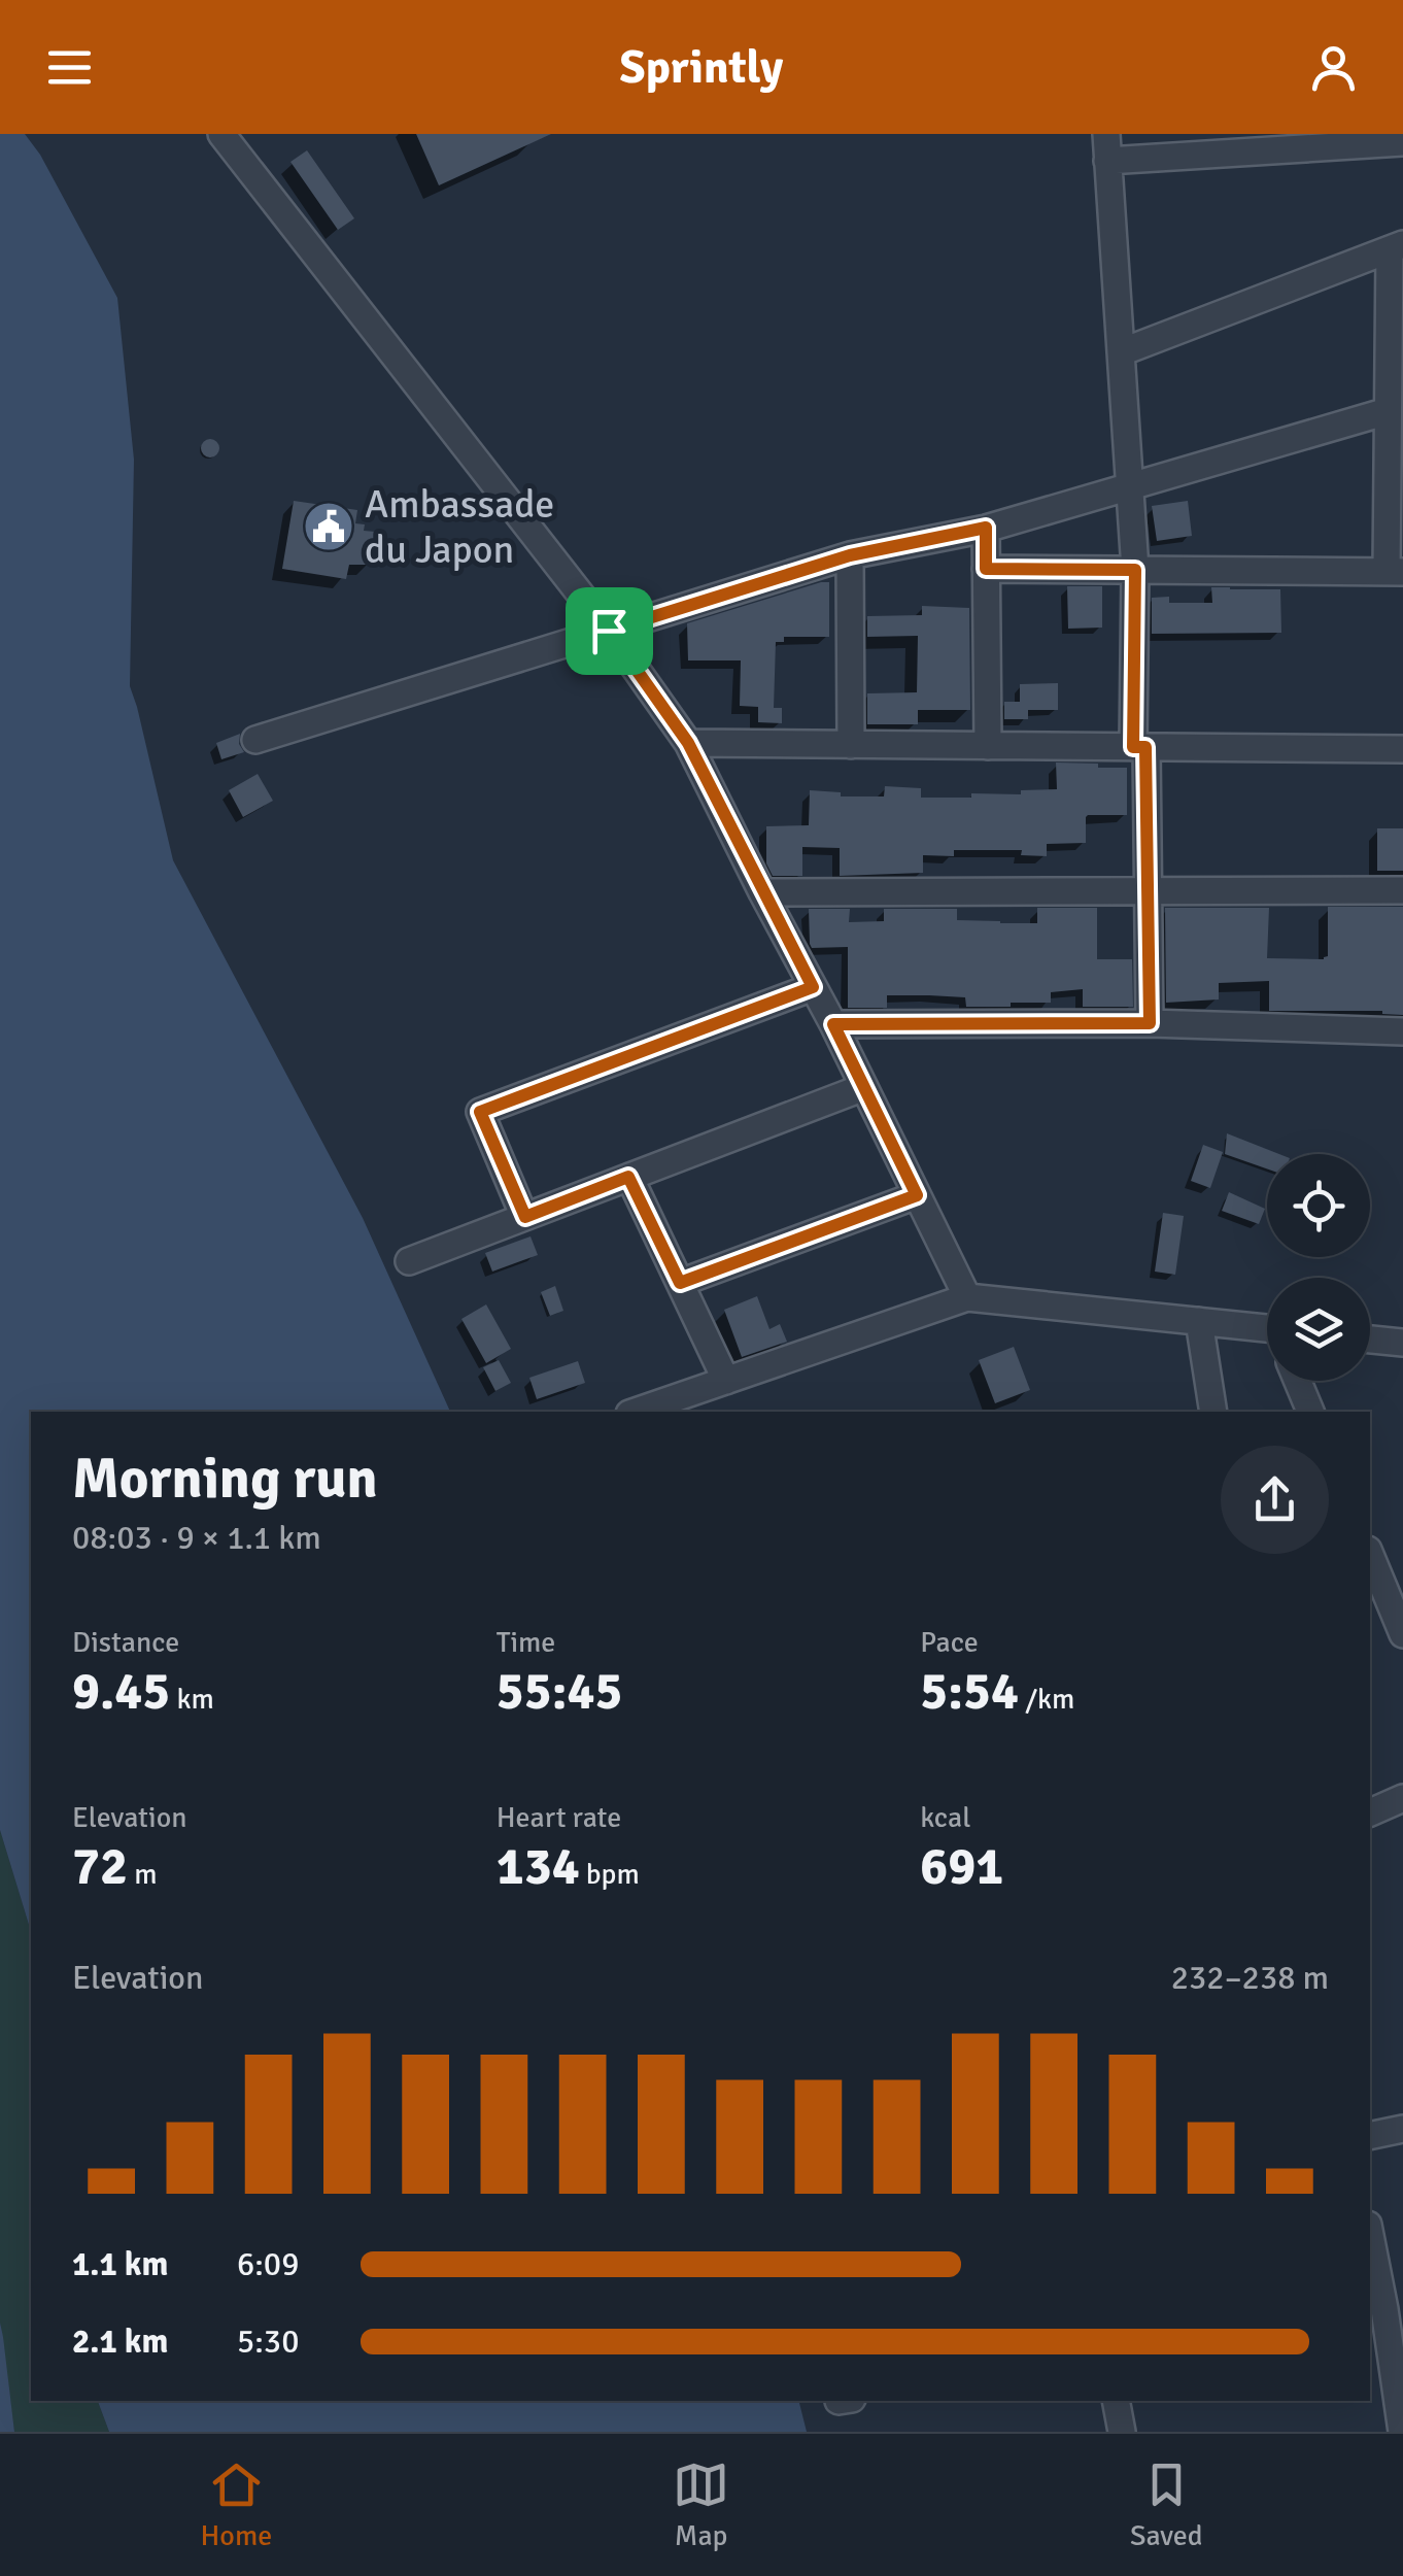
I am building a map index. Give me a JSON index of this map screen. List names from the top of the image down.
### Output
{
  "places": {
    "public building": ["Ambassade du Japon"]
  },
  "page": {
    "header": "Sprintly",
    "heading": ["Morning run", "08:03 · 9 × 1.1 km"],
    "stats": [
      ["Distance", "9.45 km"],
      ["Time", "55:45"],
      ["Pace", "5:54 /km"],
      ["Elevation", "72 m"],
      ["Heart rate", "134 bpm"],
      ["kcal", "691"]
    ],
    "chart": ["Elevation", "232–238 m"],
    "list": [
      {
        "name": "1.1 km",
        "note": "6:09"
      },
      {
        "name": "2.1 km",
        "note": "5:30"
      }
    ],
    "tabs": ["Home", "Map", "Saved"]
  }
}
